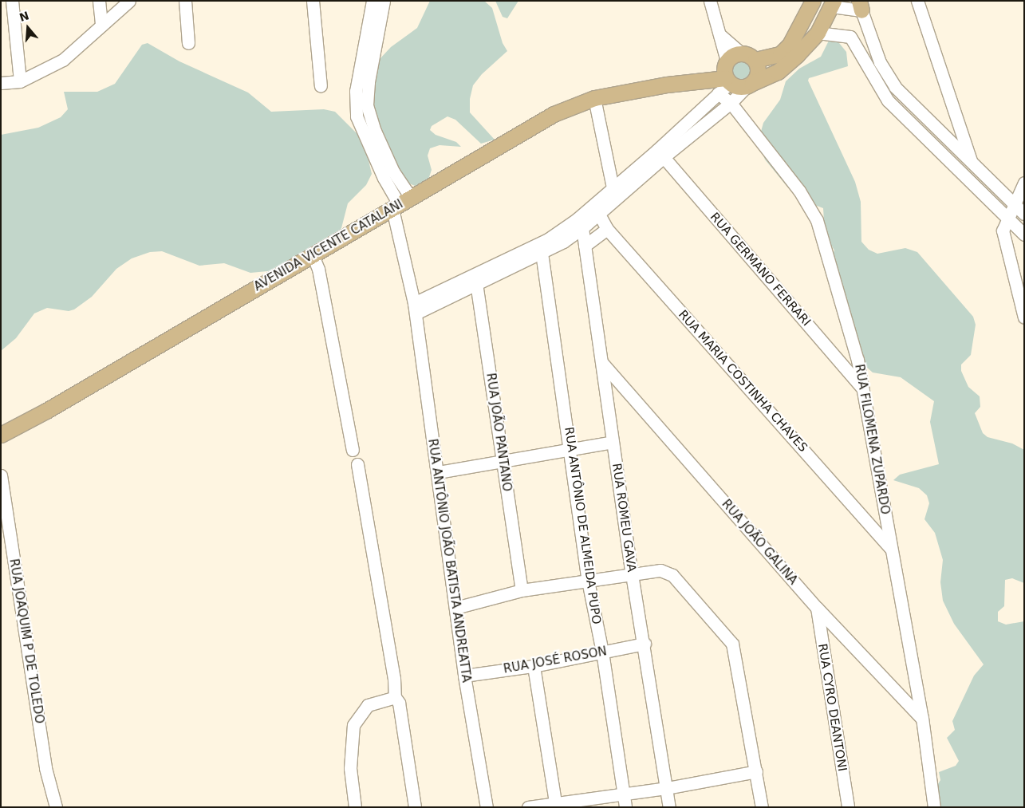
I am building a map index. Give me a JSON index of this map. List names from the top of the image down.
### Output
{
  "streets": {
    "main road": ["AVENIDA VICENTE CATALANI"],
    "street": [
      "RUA GERMANO FERRARI",
      "RUA MARIA COSTINHA CHAVES",
      "RUA JOÃO PANTANO",
      "RUA FILOMENA ZUPARDO",
      "RUA ROMEU GAVA",
      "RUA ANTÔNIO DE ALMEIDA PUPO",
      "RUA JOÃO GALINA",
      "RUA ANTÔNIO JOÃO BATISTA ANDREATTA",
      "RUA JOAQUIM P DE TOLEDO",
      "RUA JOSÉ ROSON",
      "RUA CYRO DEANTONI"
    ]
  },
  "crossings": [
    ["AVENIDA VICENTE CATALANI", "RUA ANTÔNIO JOÃO BATISTA ANDREATTA"],
    ["RUA GERMANO FERRARI", "RUA FILOMENA ZUPARDO"],
    ["RUA MARIA COSTINHA CHAVES", "RUA FILOMENA ZUPARDO"],
    ["RUA FILOMENA ZUPARDO", "RUA JOÃO GALINA"],
    ["RUA ROMEU GAVA", "RUA JOÃO GALINA"],
    ["RUA ROMEU GAVA", "RUA JOSÉ ROSON"],
    ["RUA ANTÔNIO DE ALMEIDA PUPO", "RUA JOSÉ ROSON"],
    ["RUA JOÃO GALINA", "RUA CYRO DEANTONI"],
    ["RUA ANTÔNIO JOÃO BATISTA ANDREATTA", "RUA JOSÉ ROSON"]
  ],
  "north": "top"
}
